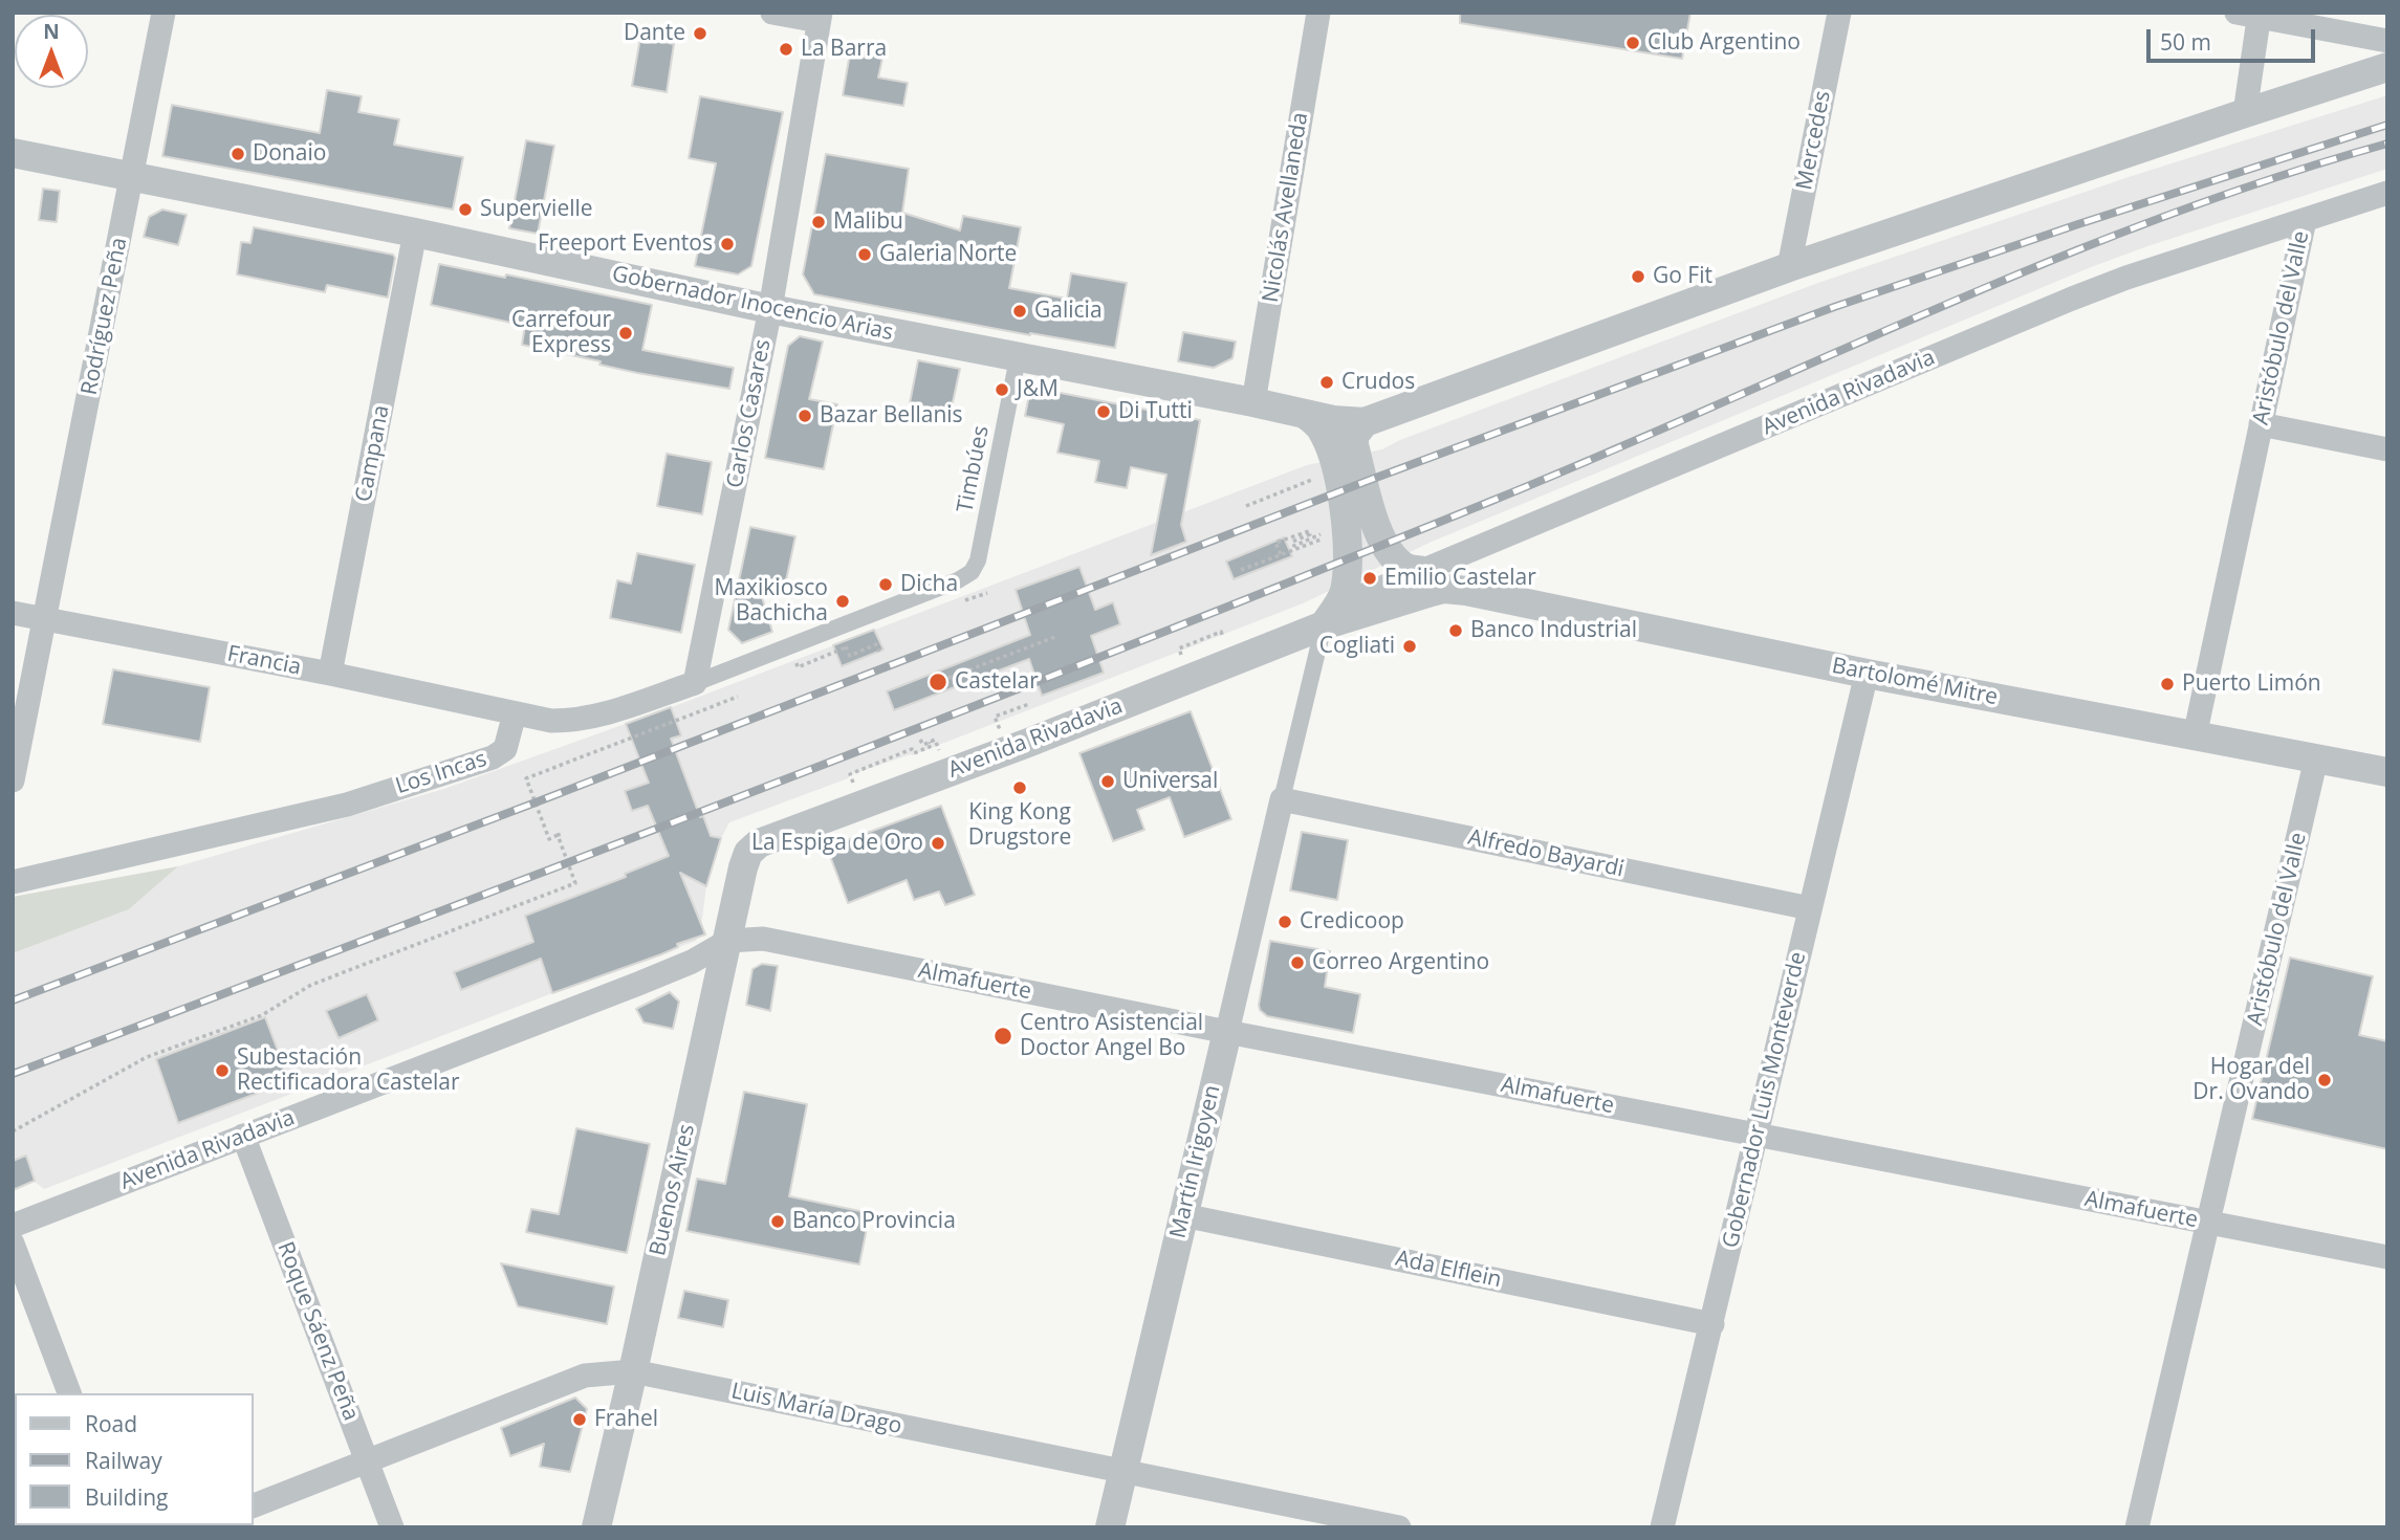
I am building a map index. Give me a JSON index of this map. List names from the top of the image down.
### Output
{
  "streets": {
    "street": [
      "Mercedes",
      "Nicolás Avellaneda",
      "Gobernador Inocencio Arias",
      "Rodríguez Peña",
      "Aristóbulo del Valle",
      "Avenida Rivadavia",
      "Carlos Casares",
      "Campana",
      "Timbúes",
      "Francia",
      "Bartolomé Mitre",
      "Los Incas",
      "Alfredo Bayardi",
      "Almafuerte",
      "Gobernador Luis Monteverde",
      "Martín Irigoyen",
      "Buenos Aires",
      "Ada Elflein",
      "Roque Sáenz Peña",
      "Luis María Drago"
    ]
  },
  "crossings": [
    ["Nicolás Avellaneda", "Gobernador Inocencio Arias"],
    ["Gobernador Inocencio Arias", "Rodríguez Peña"],
    ["Gobernador Inocencio Arias", "Carlos Casares"],
    ["Gobernador Inocencio Arias", "Campana"],
    ["Gobernador Inocencio Arias", "Timbúes"],
    ["Rodríguez Peña", "Francia"],
    ["Aristóbulo del Valle", "Avenida Rivadavia"],
    ["Aristóbulo del Valle", "Bartolomé Mitre"],
    ["Aristóbulo del Valle", "Almafuerte"],
    ["Avenida Rivadavia", "Bartolomé Mitre"],
    ["Avenida Rivadavia", "Almafuerte"],
    ["Avenida Rivadavia", "Martín Irigoyen"],
    ["Avenida Rivadavia", "Buenos Aires"],
    ["Avenida Rivadavia", "Roque Sáenz Peña"],
    ["Carlos Casares", "Timbúes"],
    ["Campana", "Francia"],
    ["Francia", "Los Incas"],
    ["Bartolomé Mitre", "Gobernador Luis Monteverde"],
    ["Alfredo Bayardi", "Gobernador Luis Monteverde"],
    ["Alfredo Bayardi", "Martín Irigoyen"],
    ["Almafuerte", "Gobernador Luis Monteverde"],
    ["Almafuerte", "Martín Irigoyen"],
    ["Almafuerte", "Buenos Aires"],
    ["Gobernador Luis Monteverde", "Ada Elflein"],
    ["Martín Irigoyen", "Ada Elflein"],
    ["Martín Irigoyen", "Luis María Drago"],
    ["Buenos Aires", "Luis María Drago"],
    ["Roque Sáenz Peña", "Luis María Drago"]
  ],
  "places": [
    "Dante",
    "Club Argentino",
    "La Barra",
    "Donaio",
    "Supervielle",
    "Malibu",
    "Freeport Eventos",
    "Galeria Norte",
    "Go Fit",
    "Galicia",
    "Carrefour Express",
    "Crudos",
    "J&M",
    "Di Tutti",
    "Bazar Bellanis",
    "Emilio Castelar",
    "Dicha",
    "Maxikiosco Bachicha",
    "Banco Industrial",
    "Cogliati",
    "Castelar",
    "Puerto Limón",
    "Universal",
    "King Kong Drugstore",
    "La Espiga de Oro",
    "Credicoop",
    "Correo Argentino",
    "Centro Asistencial Doctor Angel Bo",
    "Subestación Rectificadora Castelar",
    "Hogar del Dr. Ovando",
    "Banco Provincia",
    "Frahel"
  ],
  "legend": ["Road", "Railway", "Building"],
  "scale_bar": "50 m",
  "north": "top"
}
